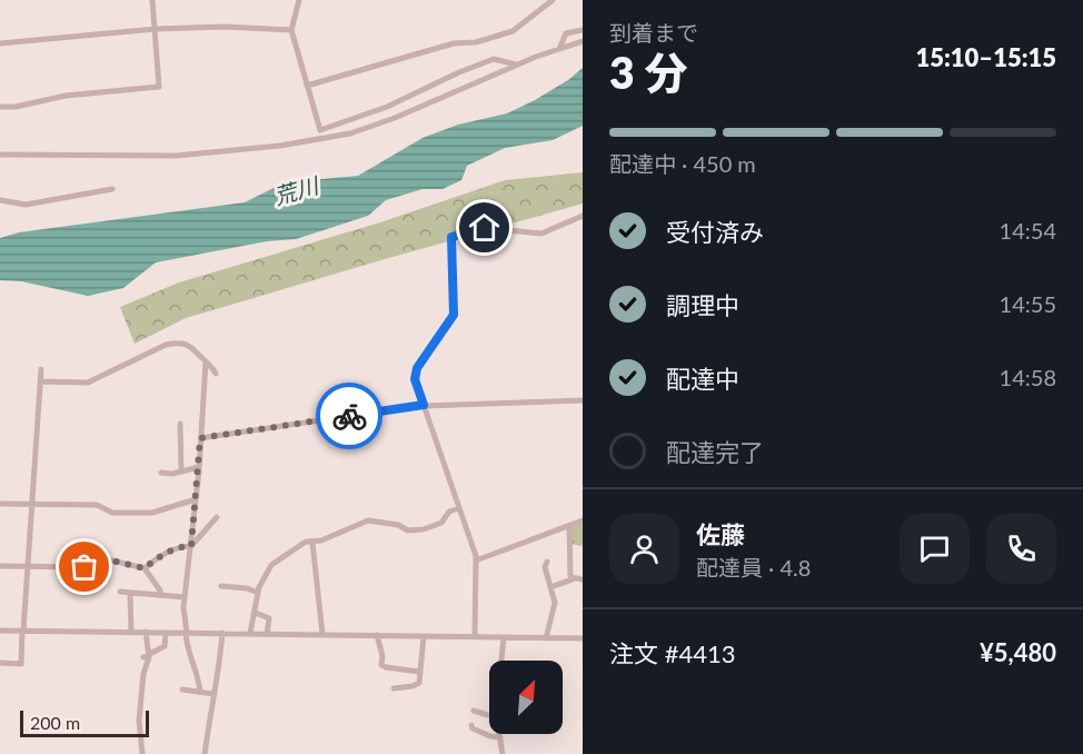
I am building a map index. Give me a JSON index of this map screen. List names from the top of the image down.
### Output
{
  "water": ["荒川"],
  "scale_bar": "200 m",
  "north": "top right",
  "page": {
    "heading": ["3 分", "到着まで", "15:10–15:15"],
    "panel": [
      "佐藤",
      "配達員 · 4.8",
      "注文 #4413",
      "¥5,480"
    ],
    "bar": "配達中 · 450 m",
    "list": [
      ["受付済み", "14:54"],
      ["調理中", "14:55"],
      ["配達中", "14:58"],
      "配達完了"
    ],
    "scale": "200 m"
  }
}
